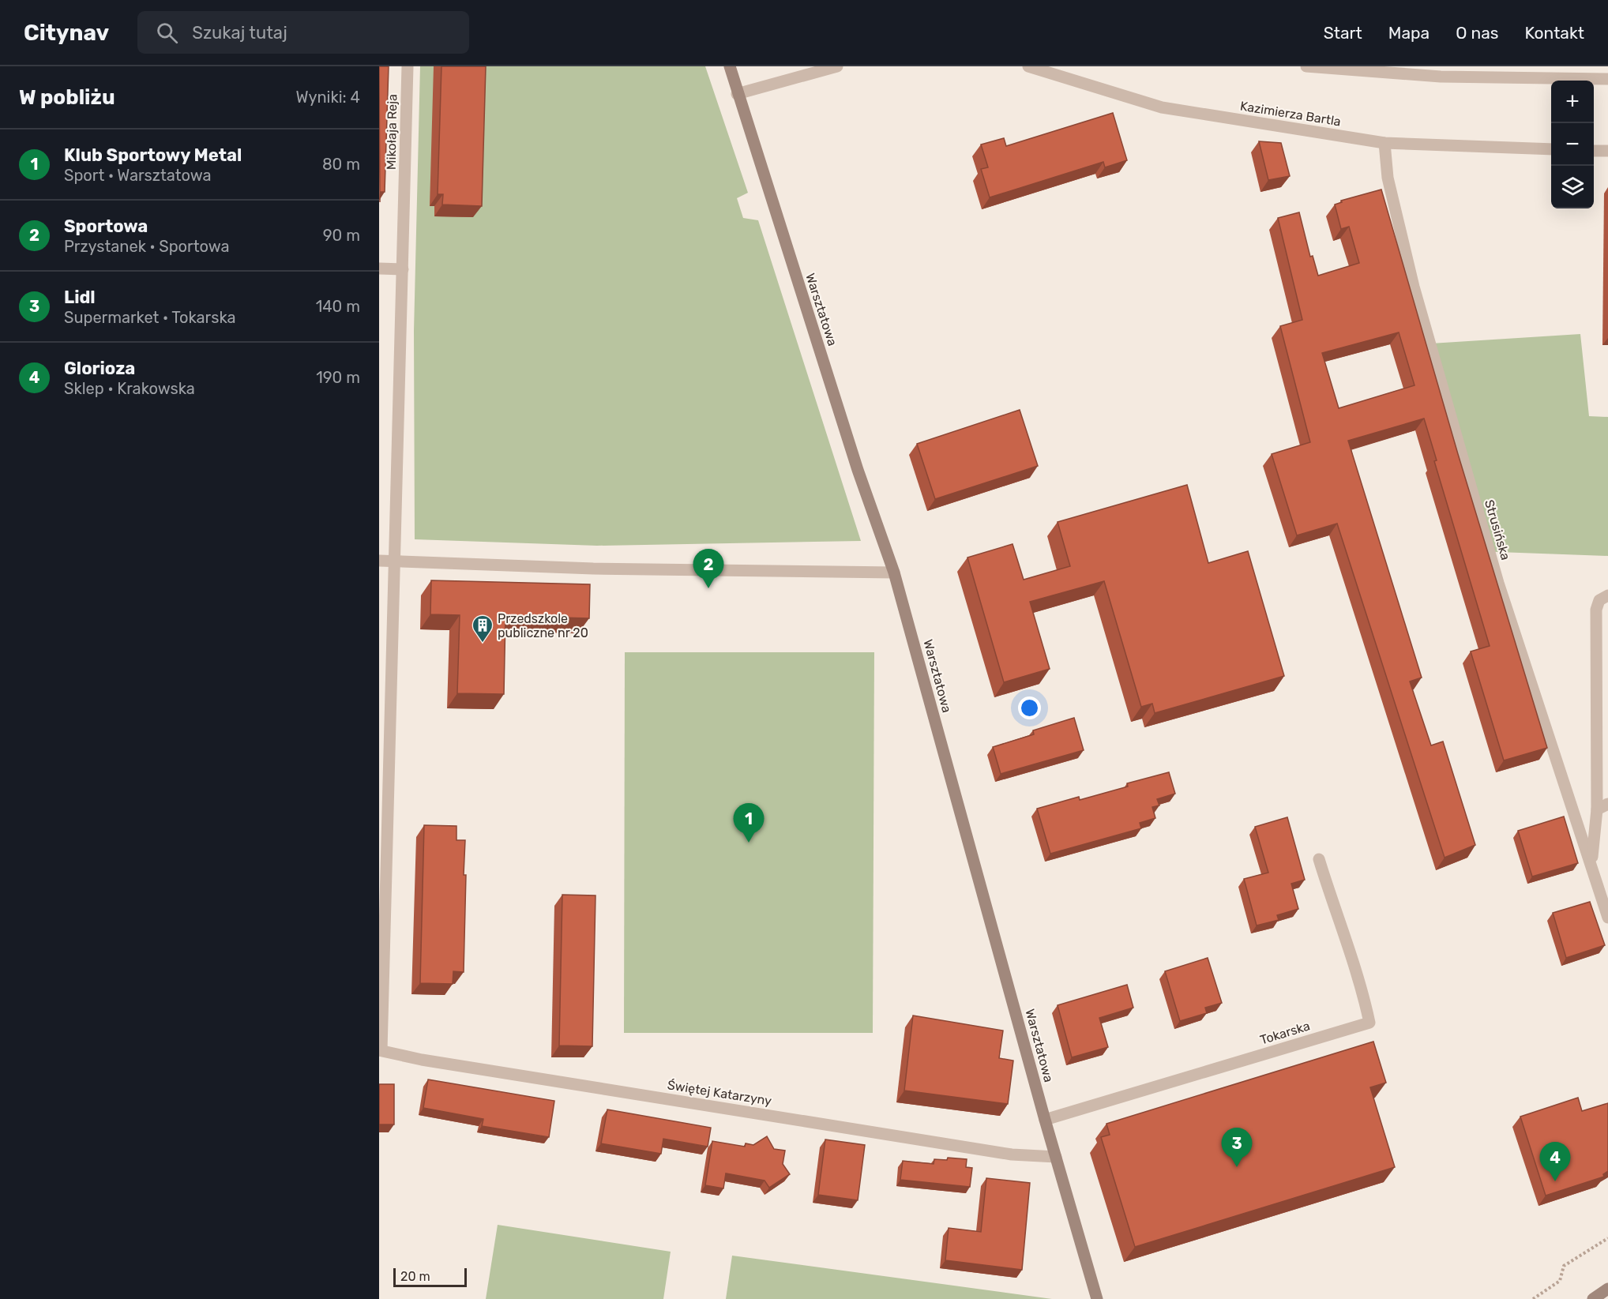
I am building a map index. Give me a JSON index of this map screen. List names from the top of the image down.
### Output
{
  "streets": {
    "street": [
      "Kazimierza Bartla",
      "Mikołaja Reja",
      "Warsztatowa",
      "Strusińska",
      "Tokarska",
      "Świętej Katarzyny"
    ]
  },
  "crossings": [
    ["Kazimierza Bartla", "Strusińska"],
    ["Mikołaja Reja", "Świętej Katarzyny"],
    ["Warsztatowa", "Tokarska"],
    ["Warsztatowa", "Świętej Katarzyny"]
  ],
  "places": {
    "building": ["Przedszkole publiczne nr 20"]
  },
  "scale_bar": "20 m",
  "page": {
    "header": "Citynav",
    "search": "Szukaj tutaj",
    "nav": [
      "Start",
      "Mapa",
      "O nas",
      "Kontakt"
    ],
    "heading": ["W pobliżu", "Wyniki: 4"],
    "map_buttons": ["+", "−"],
    "list": [
      {
        "mark": "1",
        "name": "Klub Sportowy Metal",
        "note": "Sport · Warsztatowa",
        "value": "80 m"
      },
      {
        "mark": "2",
        "name": "Sportowa",
        "note": "Przystanek · Sportowa",
        "value": "90 m"
      },
      {
        "mark": "3",
        "name": "Lidl",
        "note": "Supermarket · Tokarska",
        "value": "140 m"
      },
      {
        "mark": "4",
        "name": "Glorioza",
        "note": "Sklep · Krakowska",
        "value": "190 m"
      }
    ],
    "pins": [
      "2",
      "1",
      "3",
      "4"
    ],
    "scale": "20 m"
  }
}
